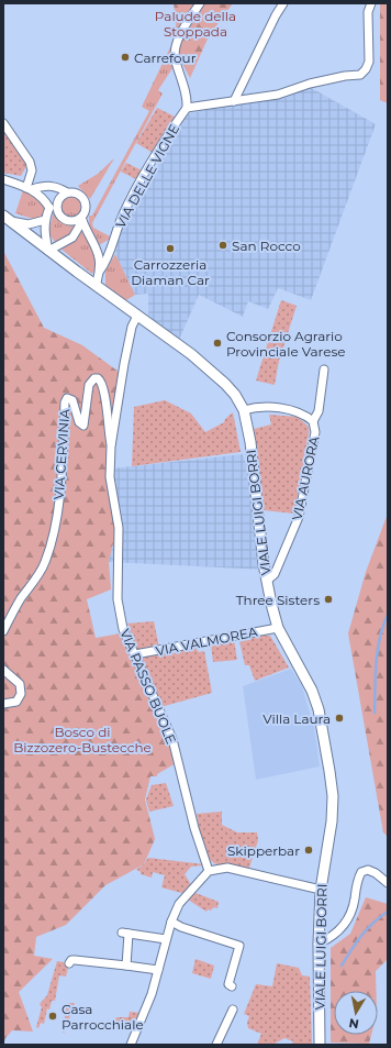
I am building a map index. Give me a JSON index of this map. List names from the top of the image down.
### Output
{
  "streets": {
    "main road": ["VIALE LUIGI BORRI"],
    "street": [
      "VIA DELLE VIGNE",
      "VIA CERVINIA",
      "VIA AURORA",
      "VIA VALMOREA",
      "VIA PASSO BUOLE"
    ]
  },
  "crossings": [
    ["VIA CERVINIA", "VIA PASSO BUOLE"],
    ["VIA AURORA", "VIALE LUIGI BORRI"],
    ["VIALE LUIGI BORRI", "VIA VALMOREA"],
    ["VIALE LUIGI BORRI", "VIA PASSO BUOLE"],
    ["VIA VALMOREA", "VIA PASSO BUOLE"]
  ],
  "parks": ["Palude della Stoppada", "Bosco di Bizzozero-Bustecche"],
  "places": [
    "Carrefour",
    "San Rocco",
    "Carrozzeria Diaman Car",
    "Consorzio Agrario Provinciale Varese",
    "Three Sisters",
    "Villa Laura",
    "Skipperbar",
    "Casa Parrocchiale"
  ],
  "north": "bottom"
}
